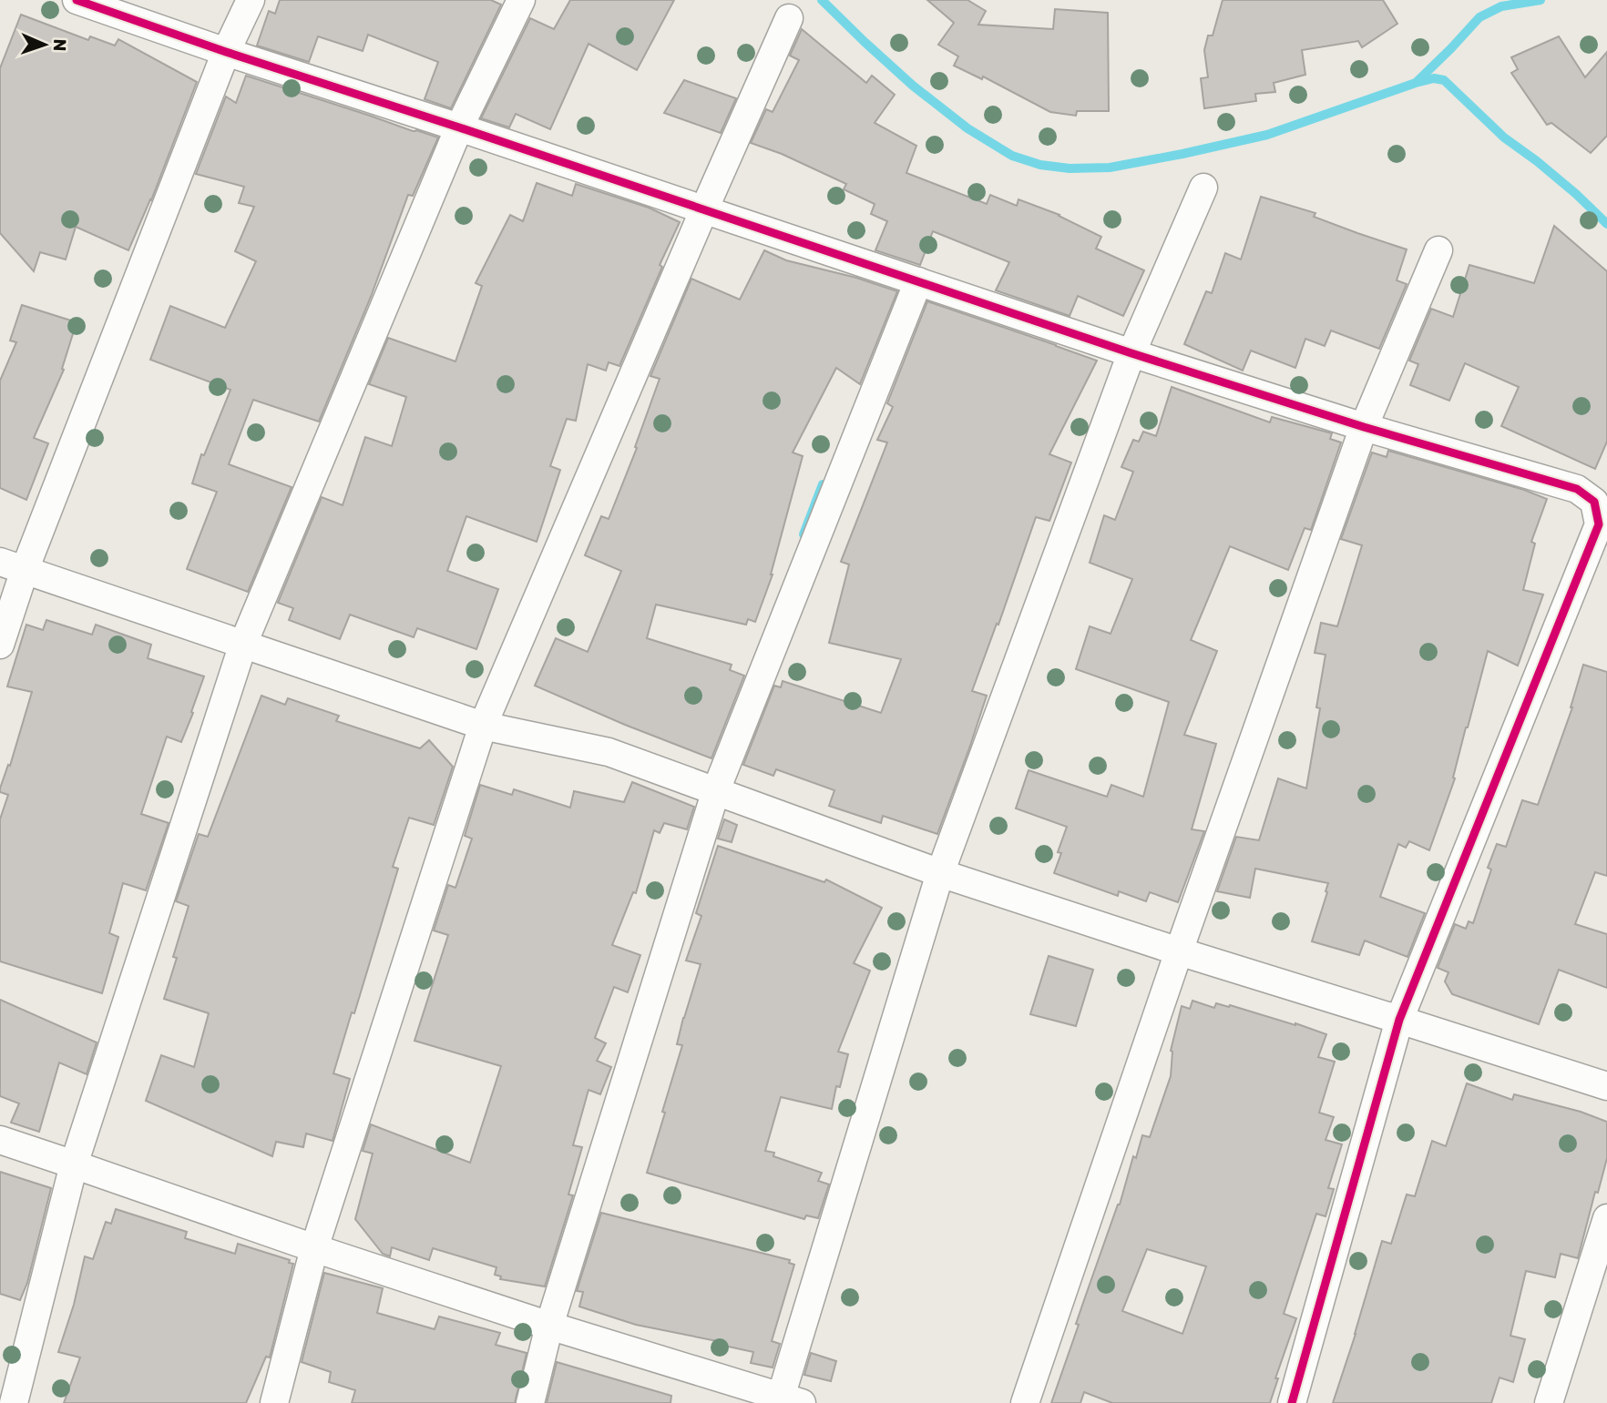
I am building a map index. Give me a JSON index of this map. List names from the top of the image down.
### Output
{
  "north": "right"
}
